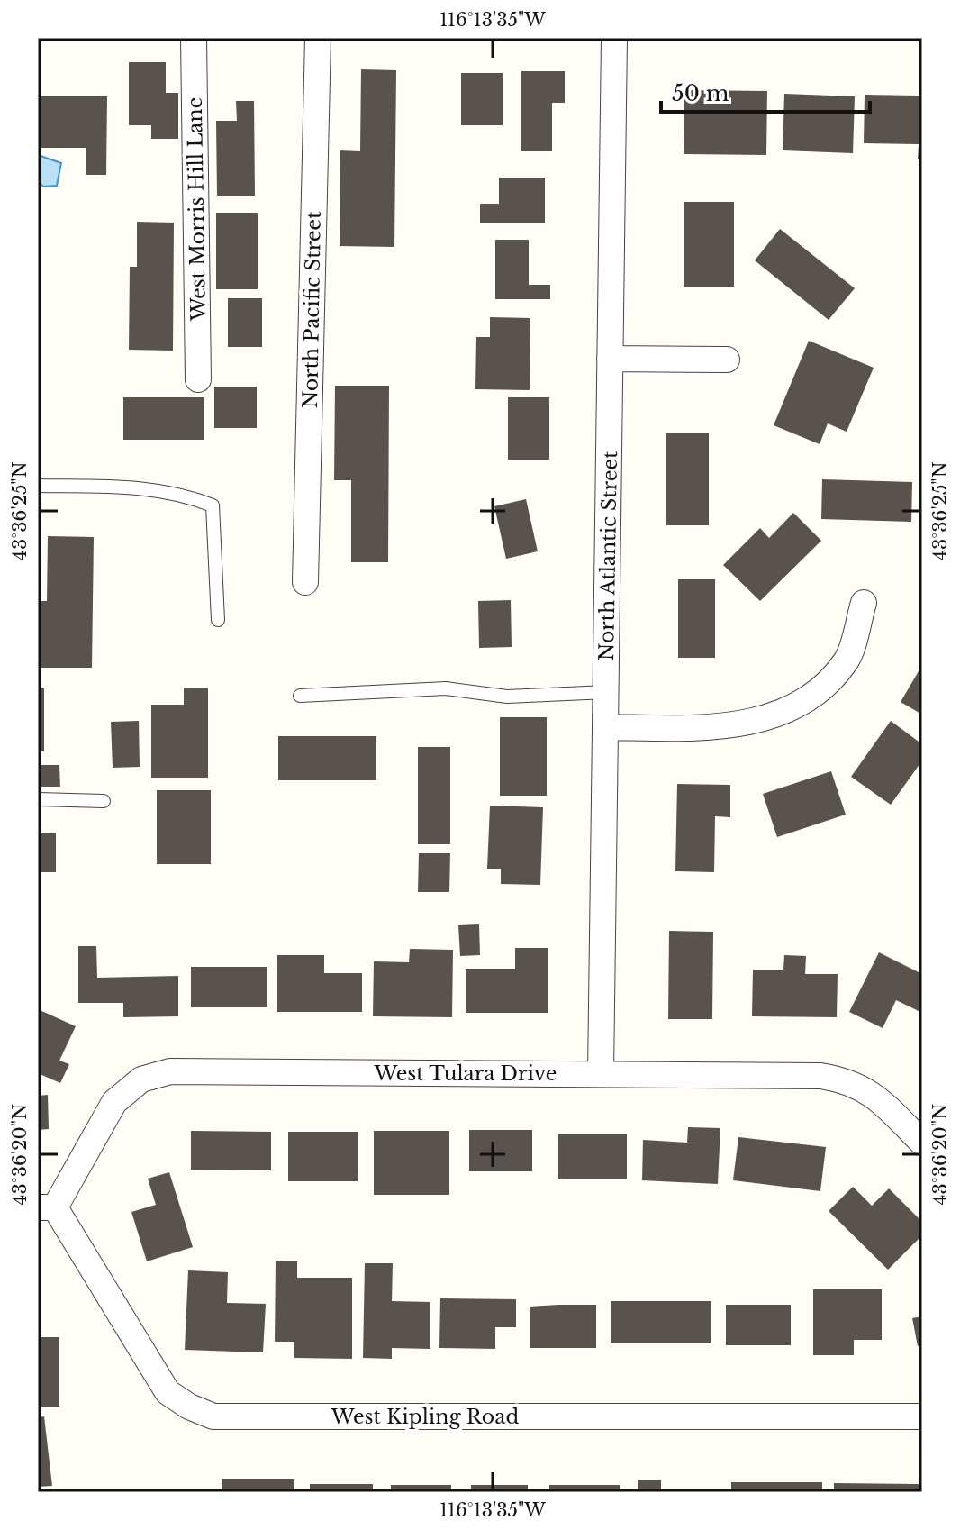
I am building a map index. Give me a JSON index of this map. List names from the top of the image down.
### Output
{
  "streets": {
    "street": [
      "West Morris Hill Lane",
      "North Pacific Street",
      "North Atlantic Street",
      "West Tulara Drive",
      "West Kipling Road"
    ]
  },
  "crossings": [
    ["North Atlantic Street", "West Tulara Drive"],
    ["West Tulara Drive", "West Kipling Road"]
  ],
  "scale_bar": "50 m",
  "coordinates": ["116°13'35\"W", "43°36'25\"N", "43°36'20\"N"]
}
